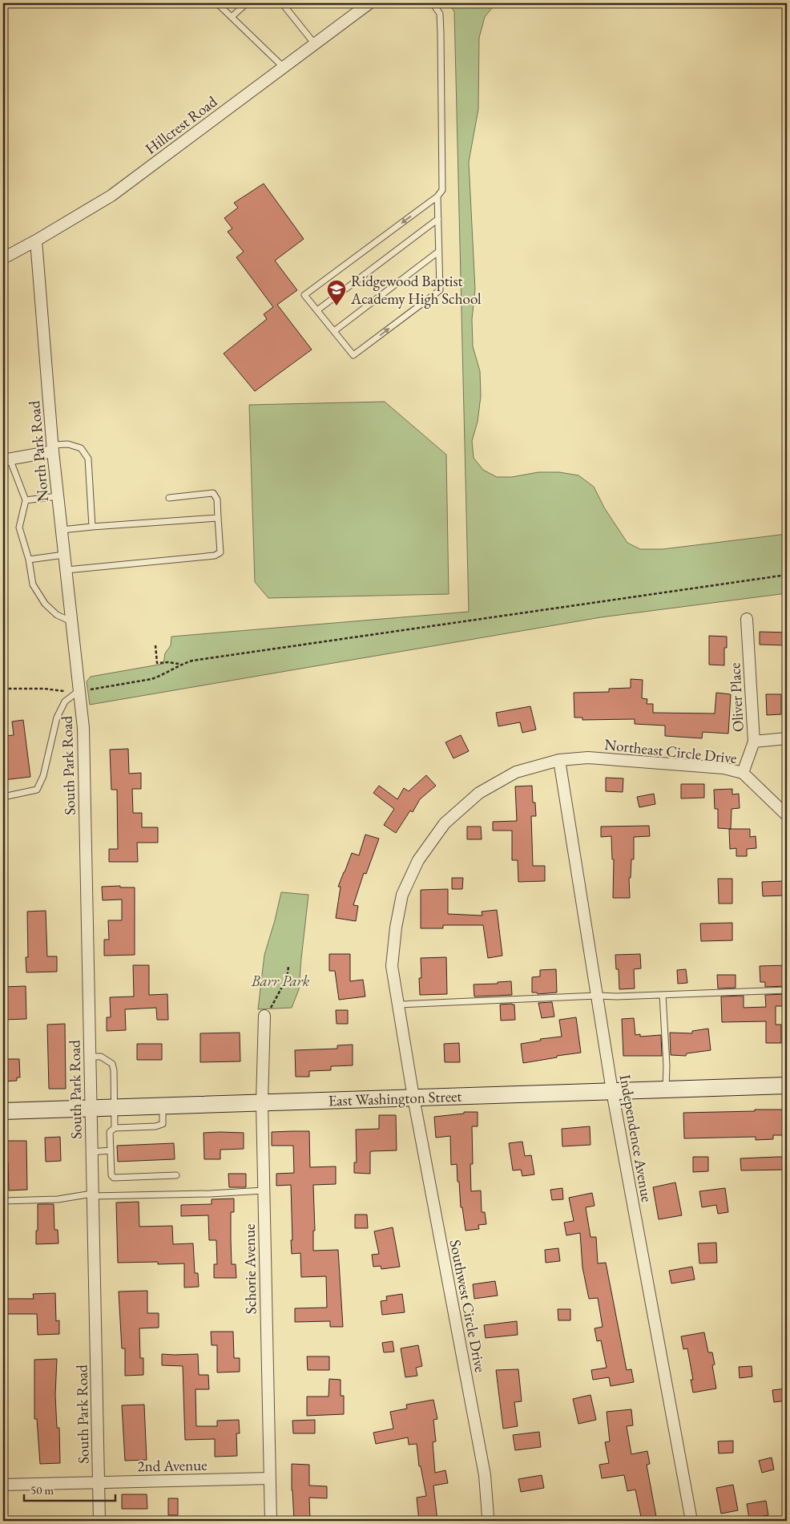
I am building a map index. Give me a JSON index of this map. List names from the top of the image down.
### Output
{
  "streets": {
    "street": [
      "Hillcrest Road",
      "North Park Road",
      "Oliver Place",
      "Northeast Circle Drive",
      "South Park Road",
      "East Washington Street",
      "Independence Avenue",
      "Schorie Avenue",
      "Southwest Circle Drive",
      "2nd Avenue"
    ]
  },
  "crossings": [
    ["Hillcrest Road", "North Park Road"],
    ["North Park Road", "South Park Road"],
    ["Oliver Place", "Northeast Circle Drive"],
    ["Northeast Circle Drive", "Independence Avenue"],
    ["Northeast Circle Drive", "Southwest Circle Drive"],
    ["South Park Road", "East Washington Street"],
    ["South Park Road", "2nd Avenue"],
    ["East Washington Street", "Independence Avenue"],
    ["East Washington Street", "Schorie Avenue"],
    ["East Washington Street", "Southwest Circle Drive"],
    ["Schorie Avenue", "2nd Avenue"]
  ],
  "parks": ["Barr Park"],
  "places": {
    "school or university": ["Ridgewood Baptist Academy High School"]
  },
  "scale_bar": "50 m"
}
